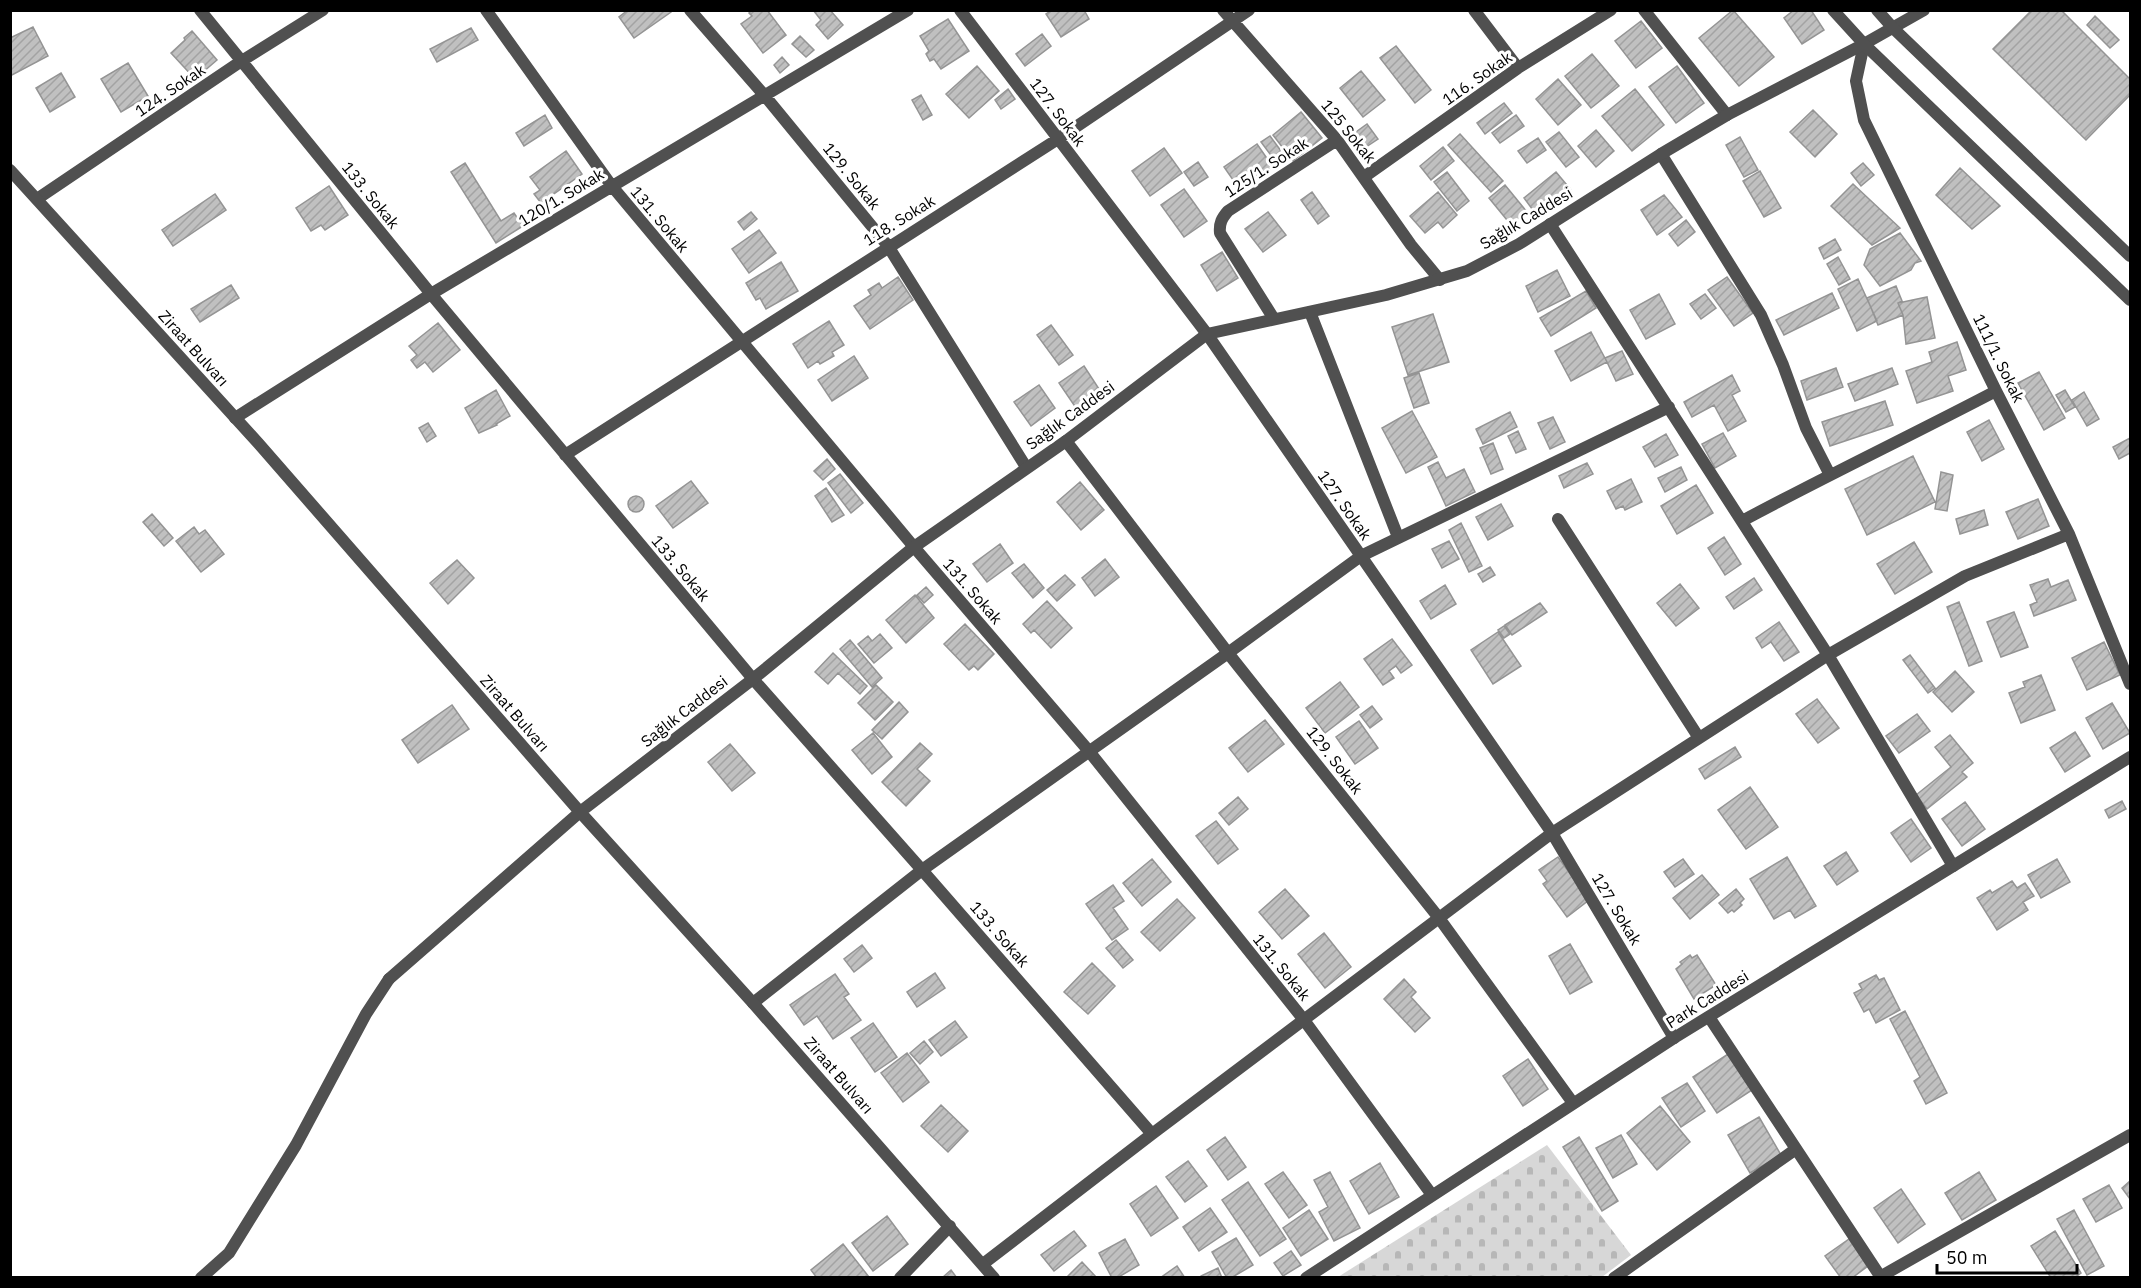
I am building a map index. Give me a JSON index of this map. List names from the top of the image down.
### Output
{
  "streets": {
    "street": [
      "116. Sokak",
      "124. Sokak",
      "127. Sokak",
      "125 Sokak",
      "125/1. Sokak",
      "129. Sokak",
      "133. Sokak",
      "120/1. Sokak",
      "Sağlık Caddesi",
      "131. Sokak",
      "118. Sokak",
      "Ziraat Bulvarı",
      "111/1. Sokak",
      "Park Caddesi"
    ]
  },
  "crossings": [
    ["116. Sokak", "125 Sokak"],
    ["124. Sokak", "133. Sokak"],
    ["124. Sokak", "Ziraat Bulvarı"],
    ["127. Sokak", "Sağlık Caddesi"],
    ["127. Sokak", "118. Sokak"],
    ["127. Sokak", "Park Caddesi"],
    ["125 Sokak", "125/1. Sokak"],
    ["125 Sokak", "Sağlık Caddesi"],
    ["125 Sokak", "118. Sokak"],
    ["125/1. Sokak", "Sağlık Caddesi"],
    ["129. Sokak", "120/1. Sokak"],
    ["129. Sokak", "Sağlık Caddesi"],
    ["129. Sokak", "118. Sokak"],
    ["129. Sokak", "Park Caddesi"],
    ["133. Sokak", "120/1. Sokak"],
    ["133. Sokak", "Sağlık Caddesi"],
    ["133. Sokak", "118. Sokak"],
    ["120/1. Sokak", "131. Sokak"],
    ["120/1. Sokak", "Ziraat Bulvarı"],
    ["Sağlık Caddesi", "131. Sokak"],
    ["Sağlık Caddesi", "Ziraat Bulvarı"],
    ["Sağlık Caddesi", "111/1. Sokak"],
    ["131. Sokak", "118. Sokak"],
    ["131. Sokak", "Park Caddesi"]
  ],
  "scale_bar": "50 m"
}
